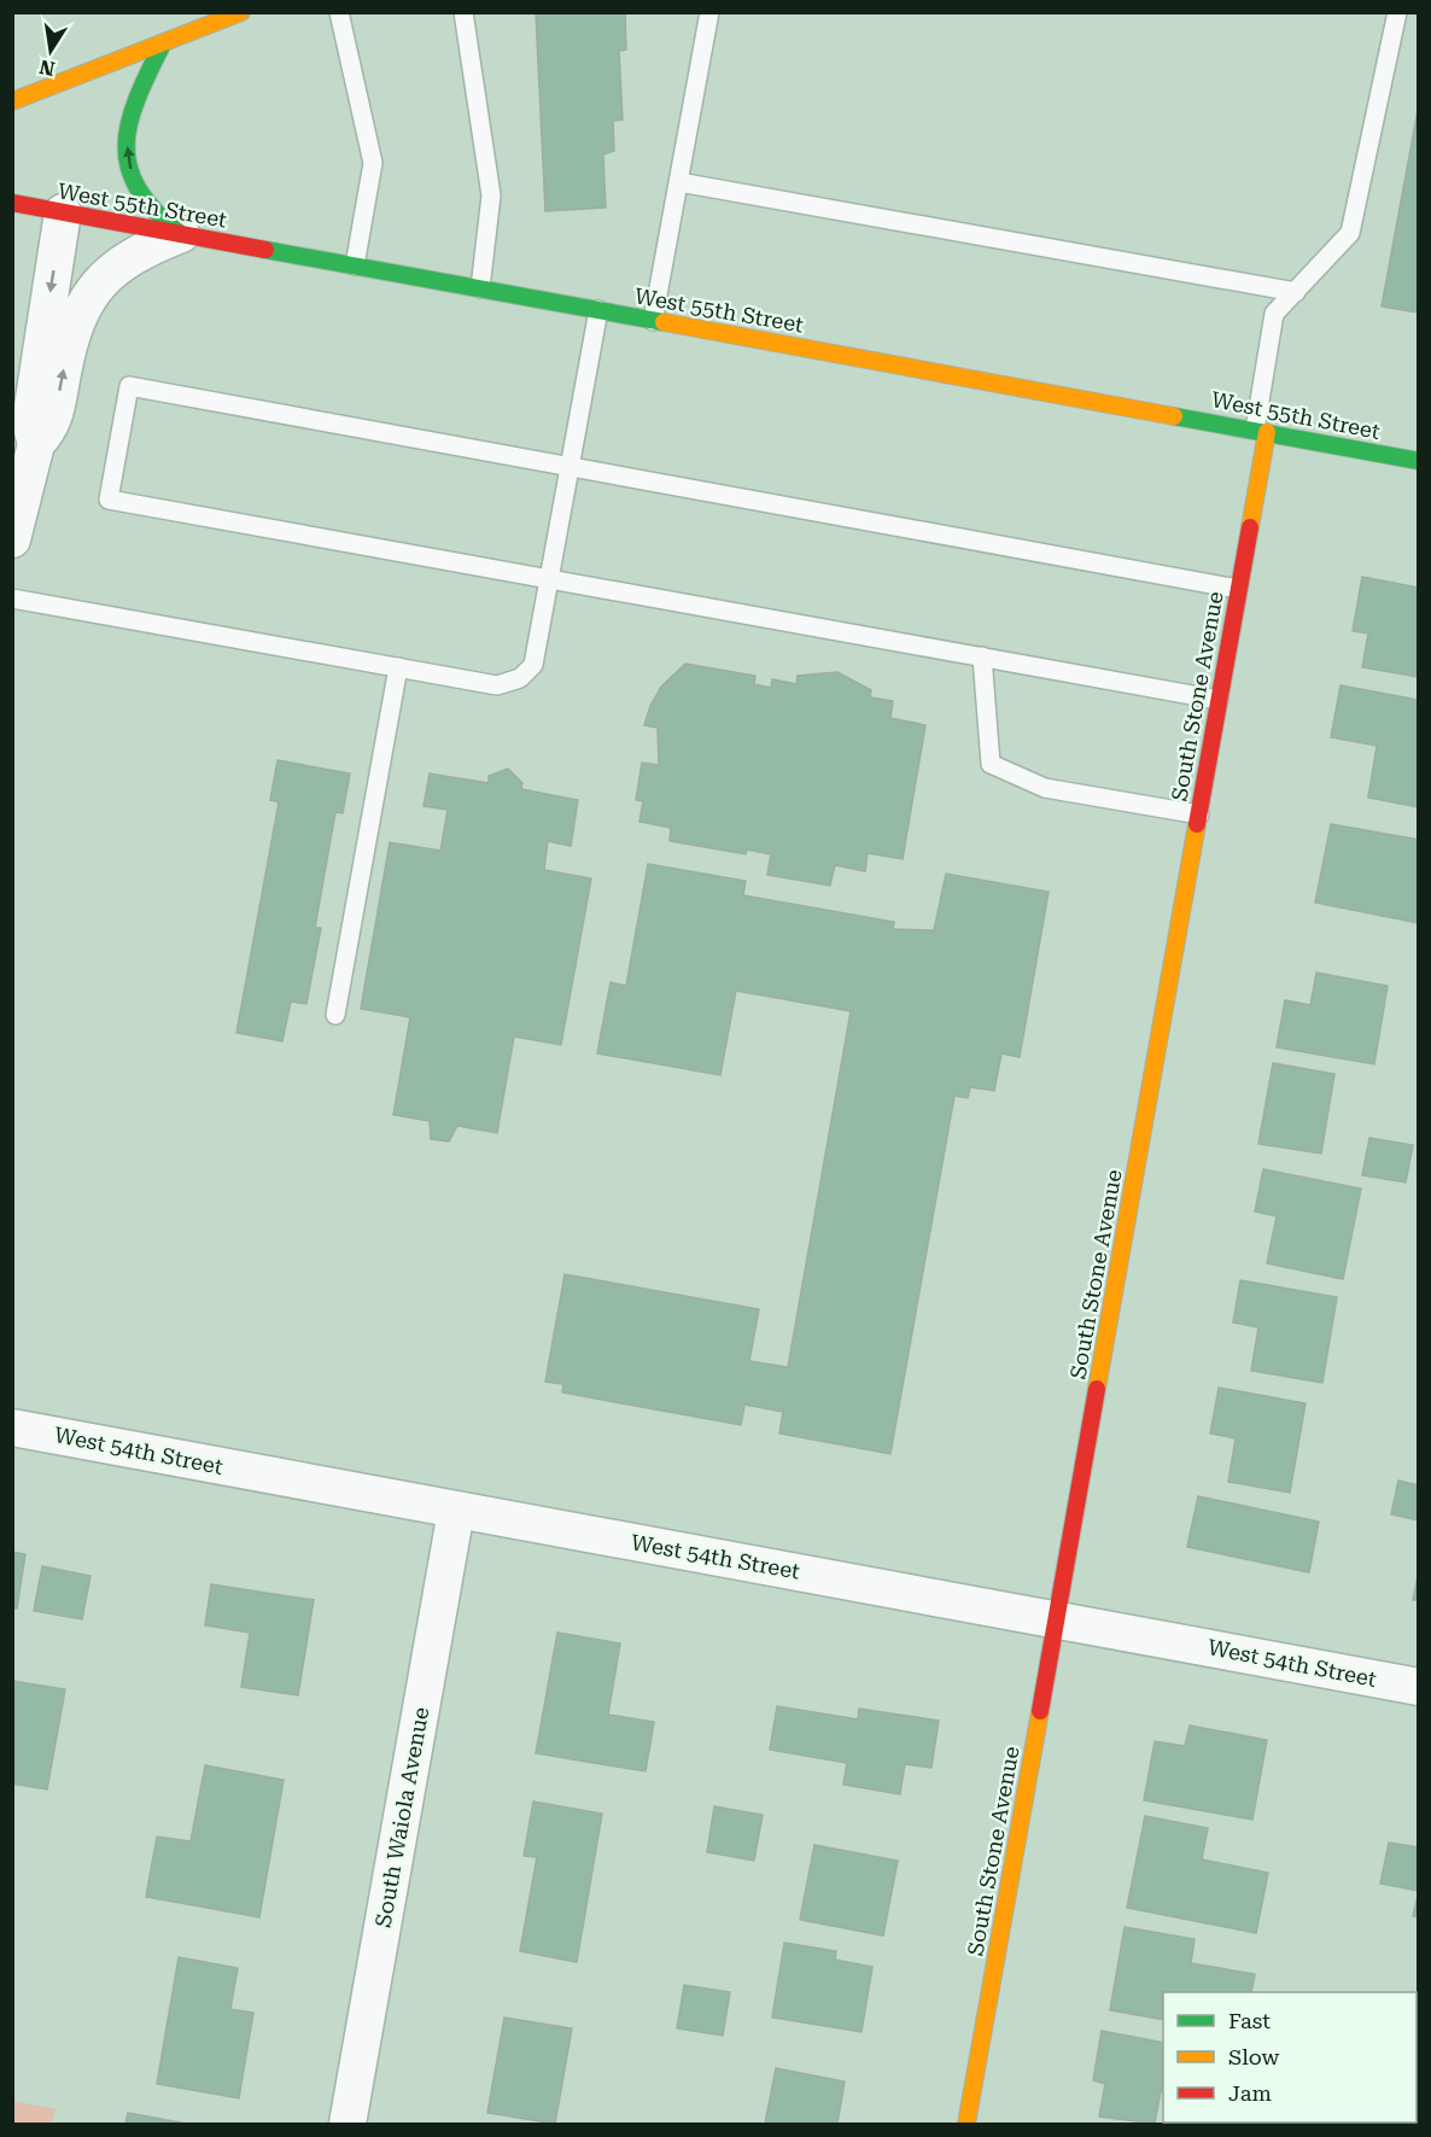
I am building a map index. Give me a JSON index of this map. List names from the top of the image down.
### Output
{
  "streets": {
    "main road": ["West 55th Street", "South Stone Avenue"],
    "street": ["West 54th Street", "South Waiola Avenue"]
  },
  "crossings": [
    ["West 55th Street", "South Stone Avenue"],
    ["South Stone Avenue", "West 54th Street"],
    ["West 54th Street", "South Waiola Avenue"]
  ],
  "legend": ["Fast", "Slow", "Jam"],
  "north": "bottom"
}
